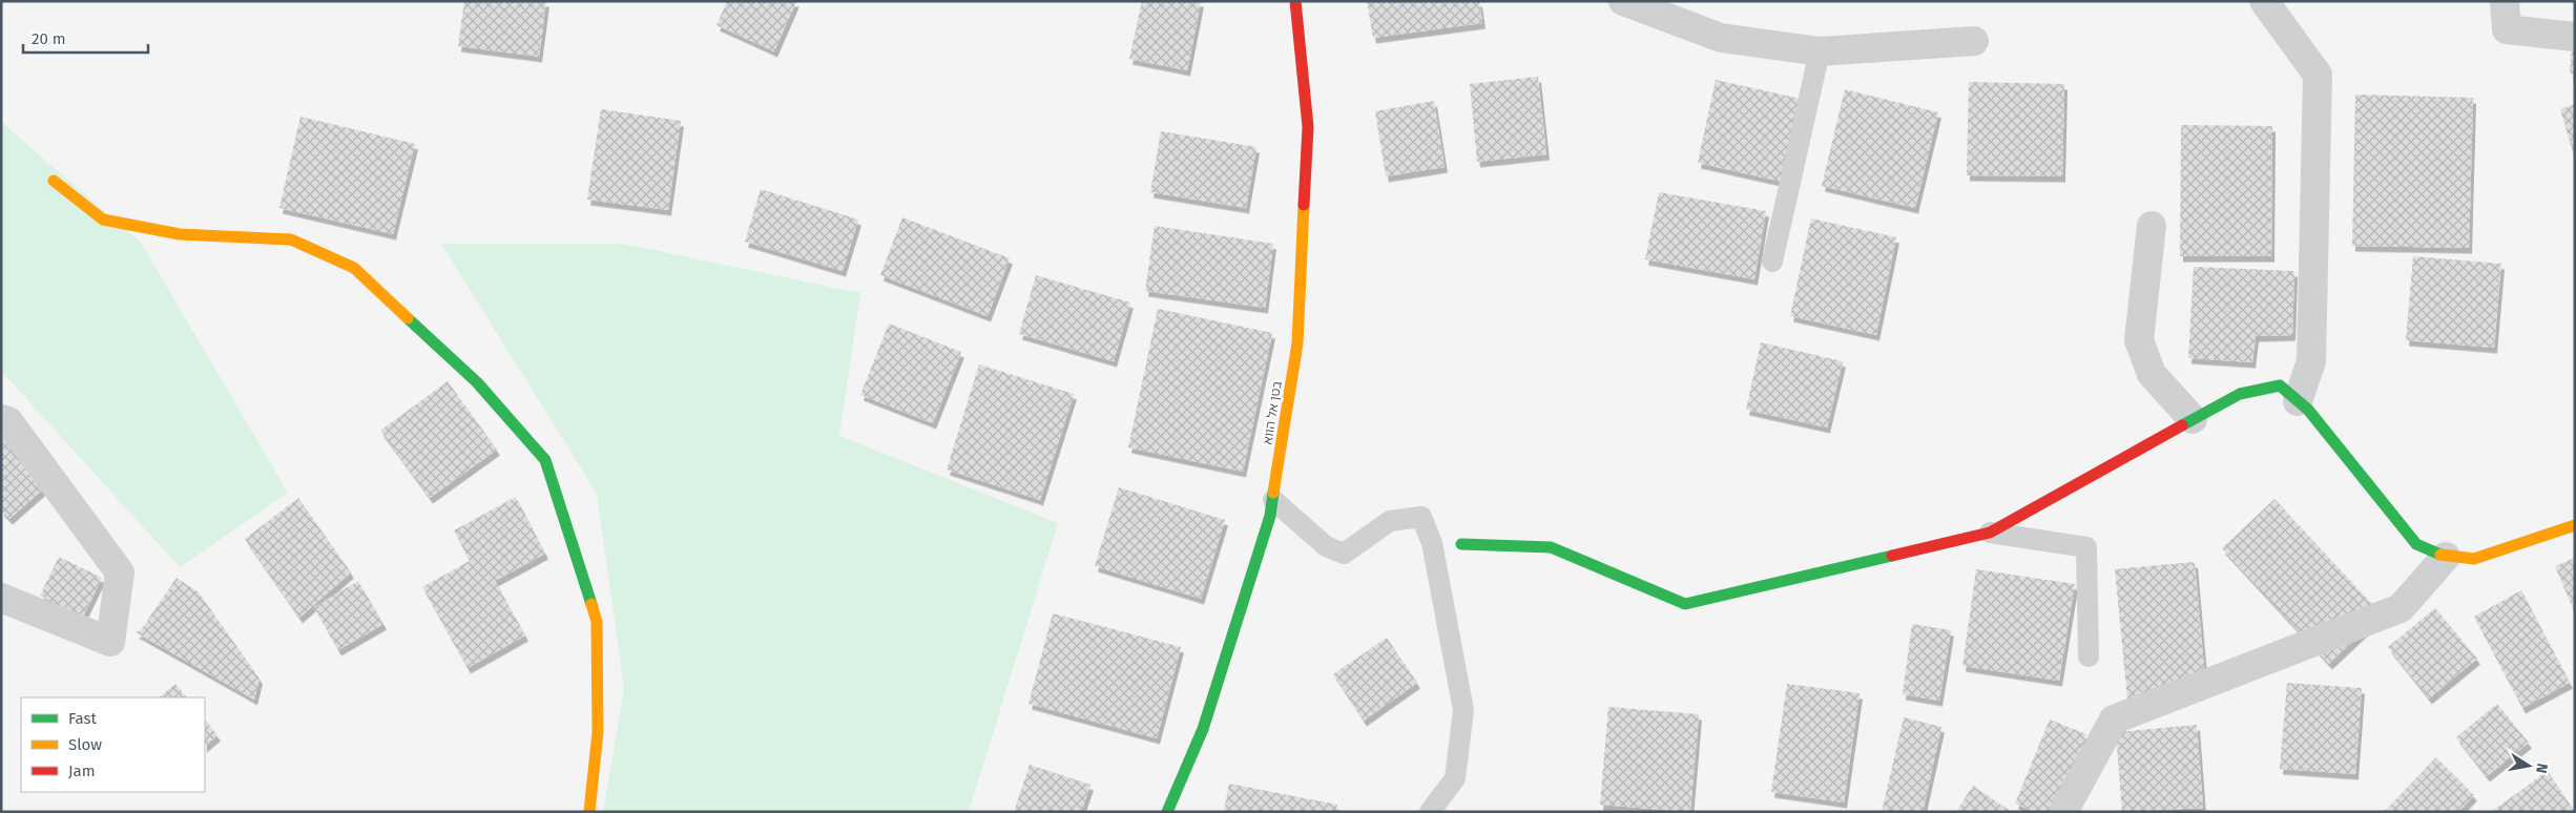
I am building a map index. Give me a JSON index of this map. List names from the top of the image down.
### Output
{
  "streets": {
    "street": ["בטן אל הווא"]
  },
  "legend": ["Fast", "Slow", "Jam"],
  "scale_bar": "20 m",
  "north": "right"
}
